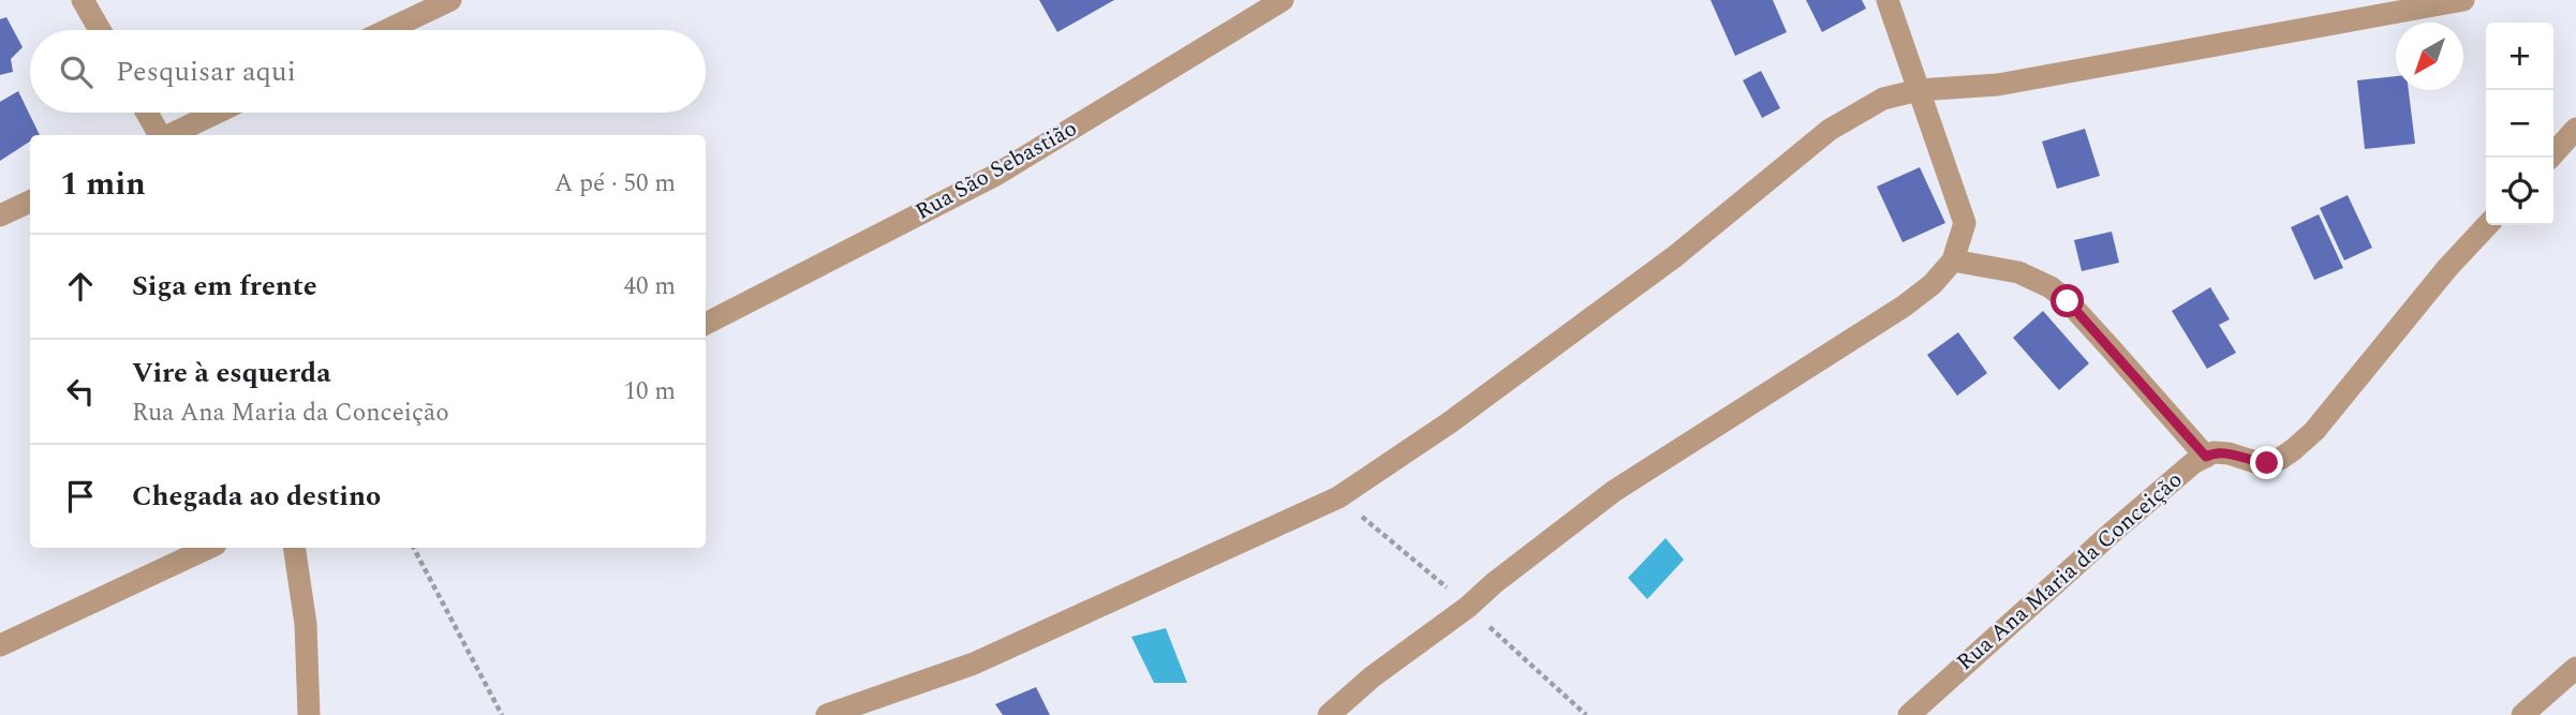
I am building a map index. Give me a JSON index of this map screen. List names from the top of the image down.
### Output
{
  "streets": {
    "street": ["Rua São Sebastião", "Rua Ana Maria da Conceição"]
  },
  "north": "bottom left",
  "page": {
    "map_buttons": ["+", "−"],
    "search": "Pesquisar aqui",
    "heading": ["1 min", "A pé · 50 m"],
    "list": [
      ["Siga em frente", "40 m"],
      ["Vire à esquerda", "Rua Ana Maria da Conceição", "10 m"],
      "Chegada ao destino"
    ]
  }
}
